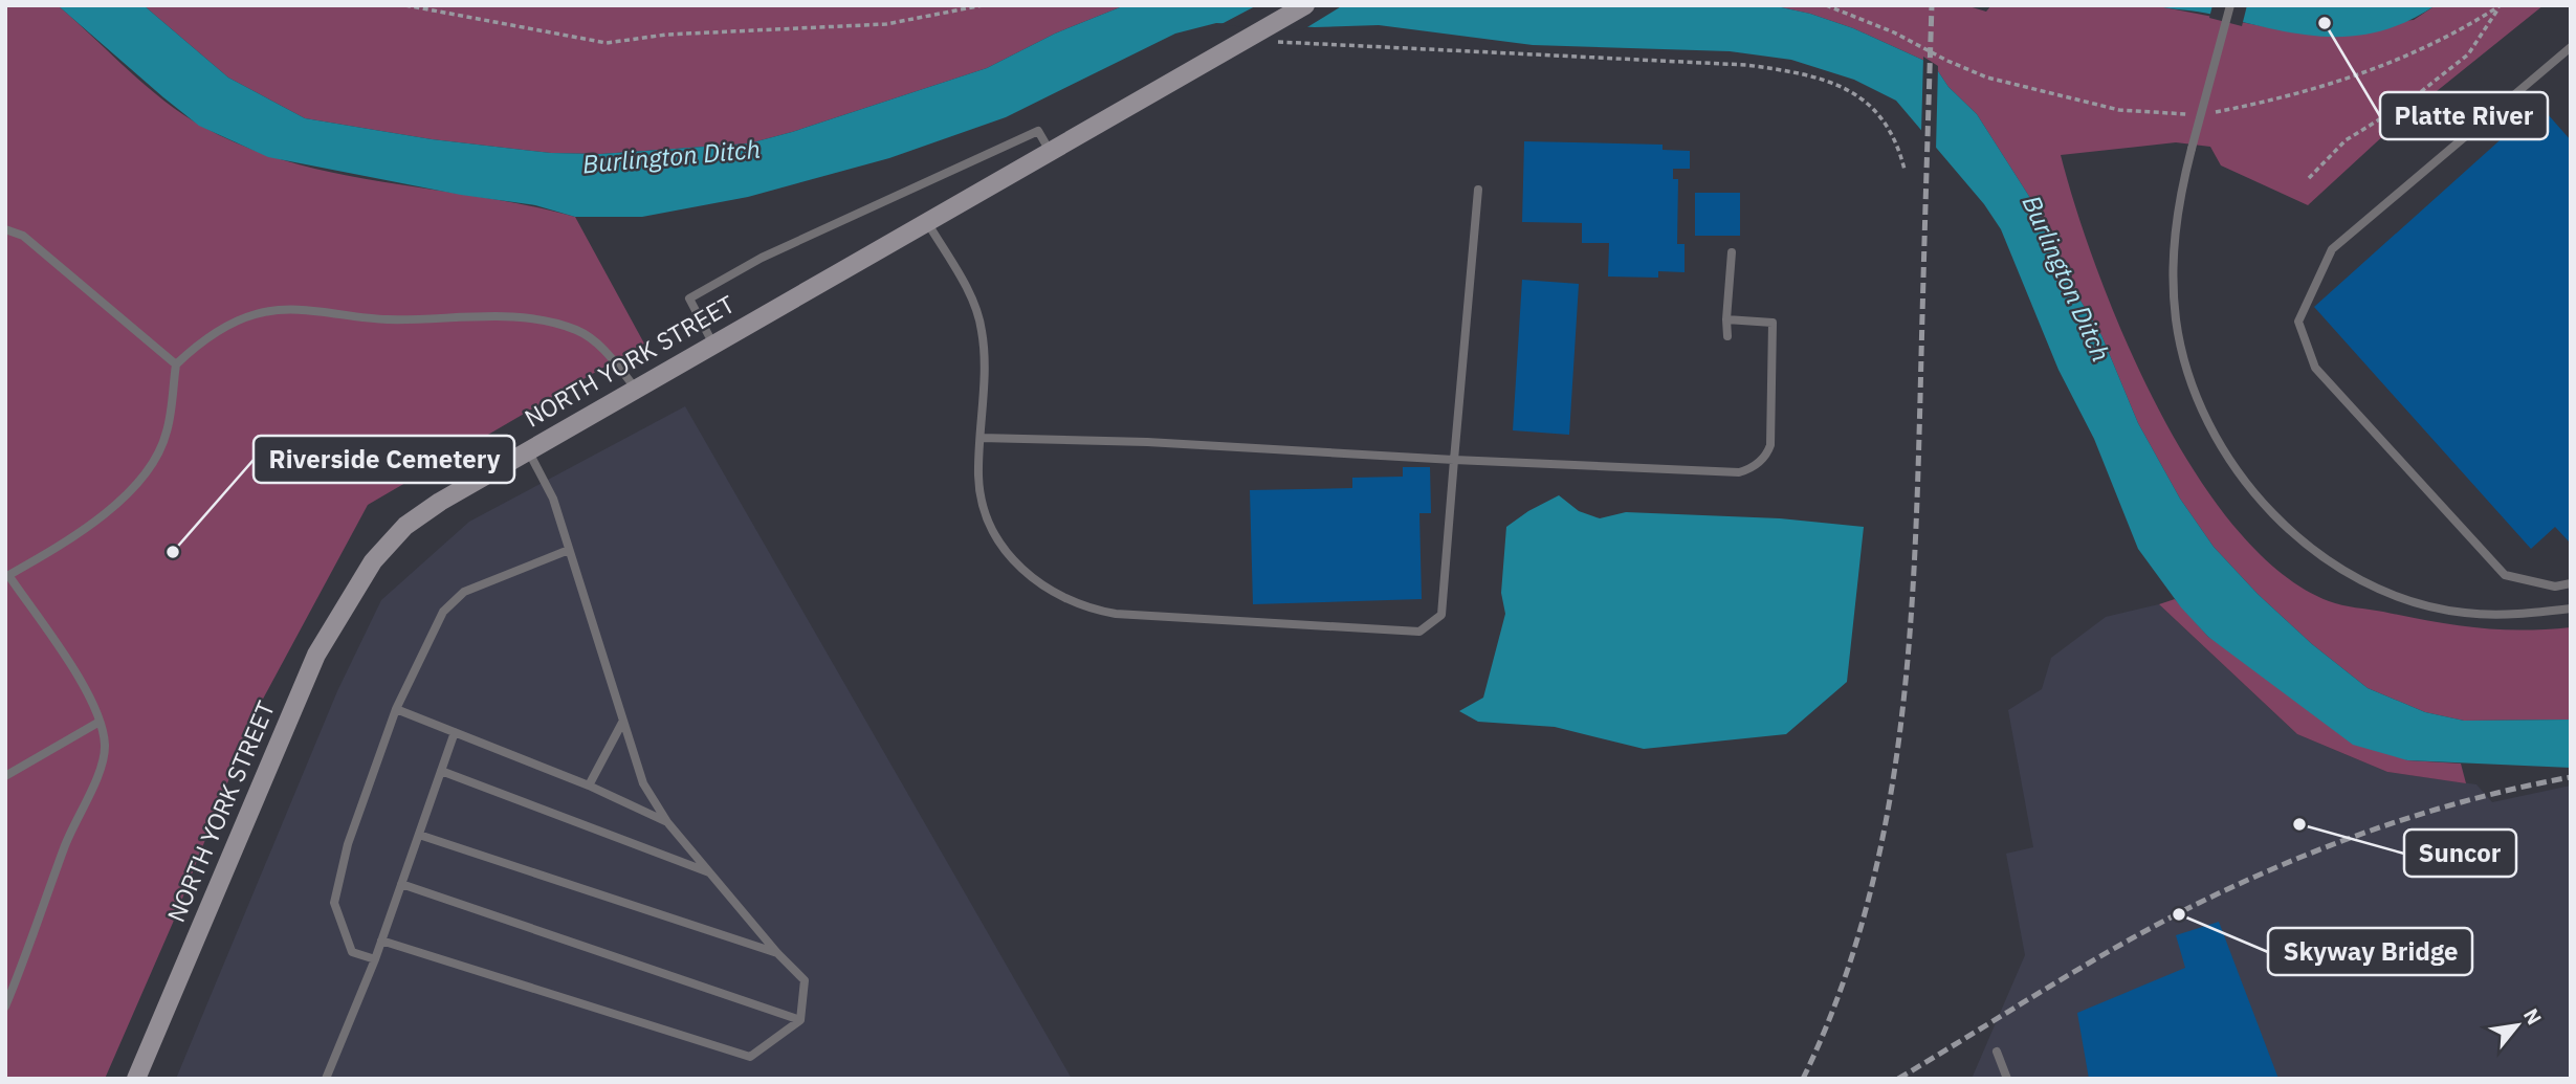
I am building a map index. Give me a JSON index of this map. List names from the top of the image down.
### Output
{
  "streets": {
    "main road": ["NORTH YORK STREET"]
  },
  "water": ["Burlington Ditch"],
  "places": [
    "Platte River",
    "Riverside Cemetery",
    "Suncor",
    "Skyway Bridge"
  ],
  "north": "top right"
}
